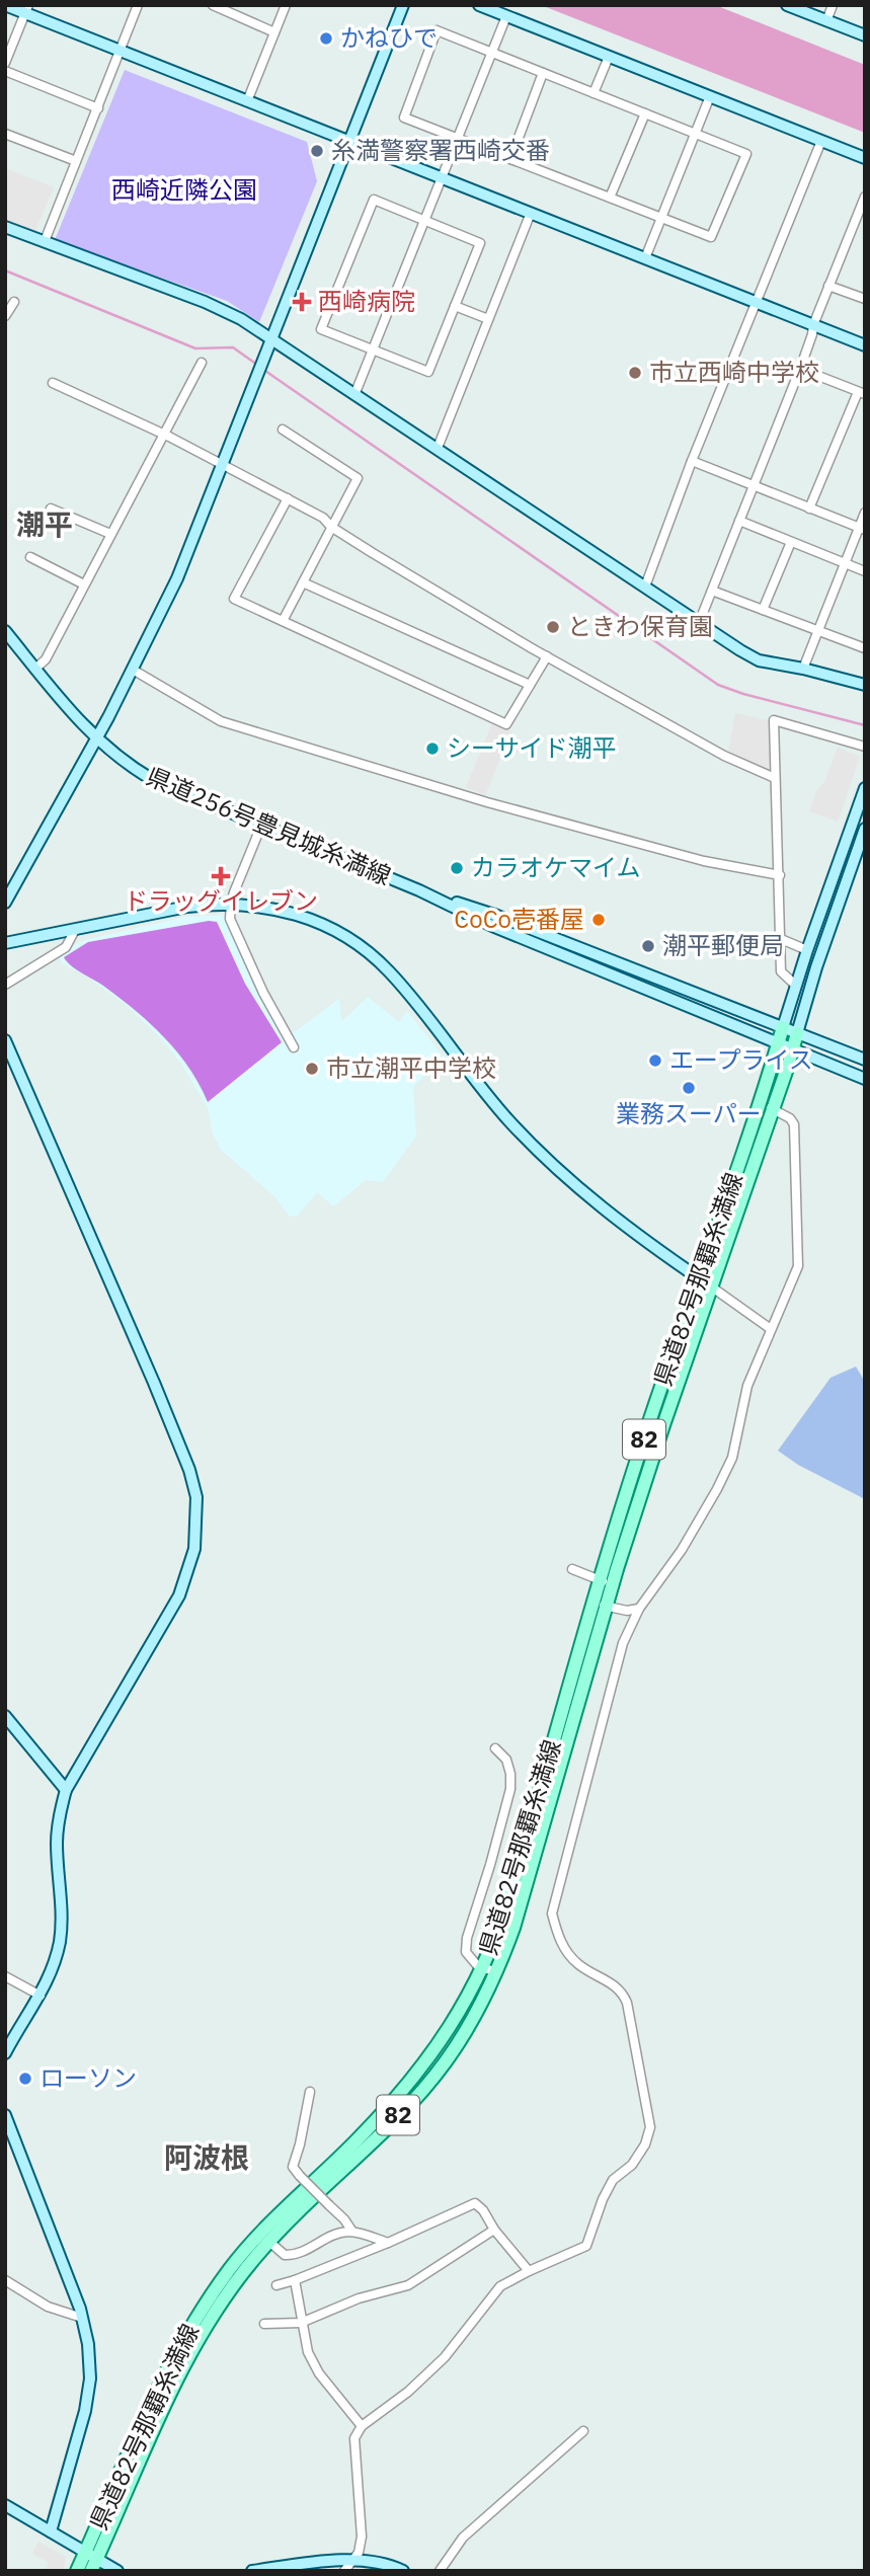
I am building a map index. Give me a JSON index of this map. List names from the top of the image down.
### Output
{
  "streets": {
    "main road": ["県道82号那覇糸満線", "82"],
    "street": ["県道256号豊見城糸満線"]
  },
  "crossings": [
    ["県道256号豊見城糸満線", "県道82号那覇糸満線"]
  ],
  "districts": ["潮平", "阿波根"],
  "parks": ["西崎近隣公園"],
  "places": {
    "other": [
      "かねひで",
      "糸満警察署西崎交番",
      "市立西崎中学校",
      "ときわ保育園",
      "シーサイド潮平",
      "カラオケマイム",
      "CoCo壱番屋",
      "潮平郵便局",
      "エープライス",
      "市立潮平中学校",
      "業務スーパー",
      "ローソン"
    ],
    "health": ["西崎病院", "ドラッグイレブン"]
  }
}
